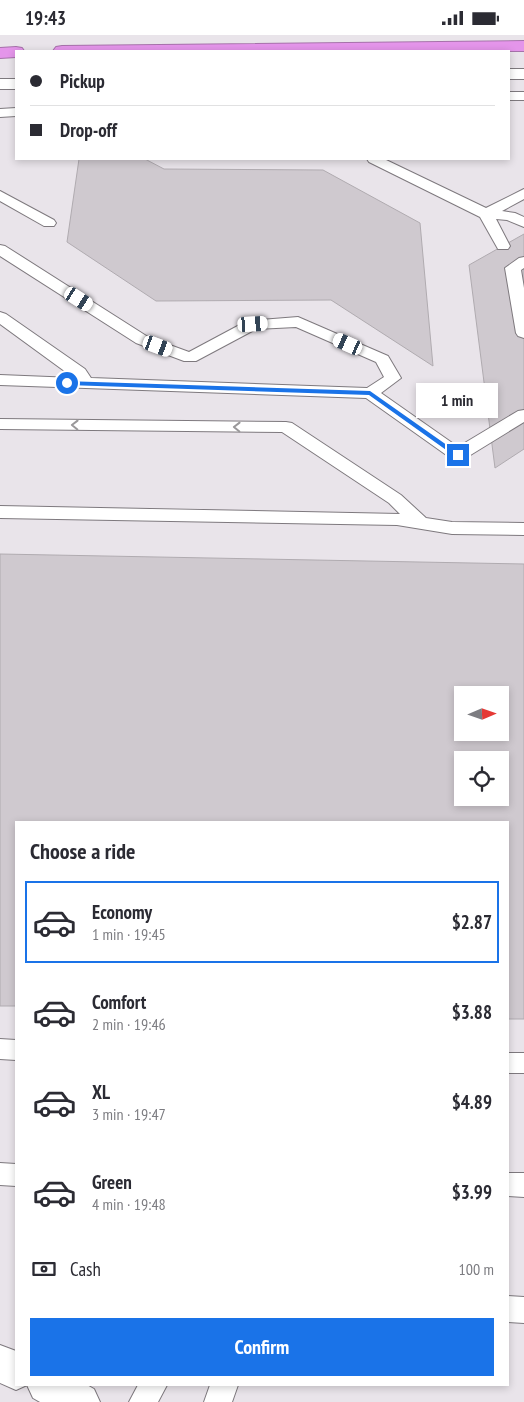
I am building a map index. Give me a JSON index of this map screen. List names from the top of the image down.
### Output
{
  "north": "right",
  "page": {
    "status": "19:43",
    "banner": ["Pickup", "Drop-off"],
    "bubble": "1 min",
    "heading": "Choose a ride",
    "list": [
      {
        "name": "Economy",
        "note": "1 min · 19:45",
        "value": "$2.87"
      },
      {
        "name": "Comfort",
        "note": "2 min · 19:46",
        "value": "$3.88"
      },
      {
        "name": "XL",
        "note": "3 min · 19:47",
        "value": "$4.89"
      },
      {
        "name": "Green",
        "note": "4 min · 19:48",
        "value": "$3.99"
      }
    ],
    "pay": ["Cash", "100 m"],
    "buttons": "Confirm"
  }
}
